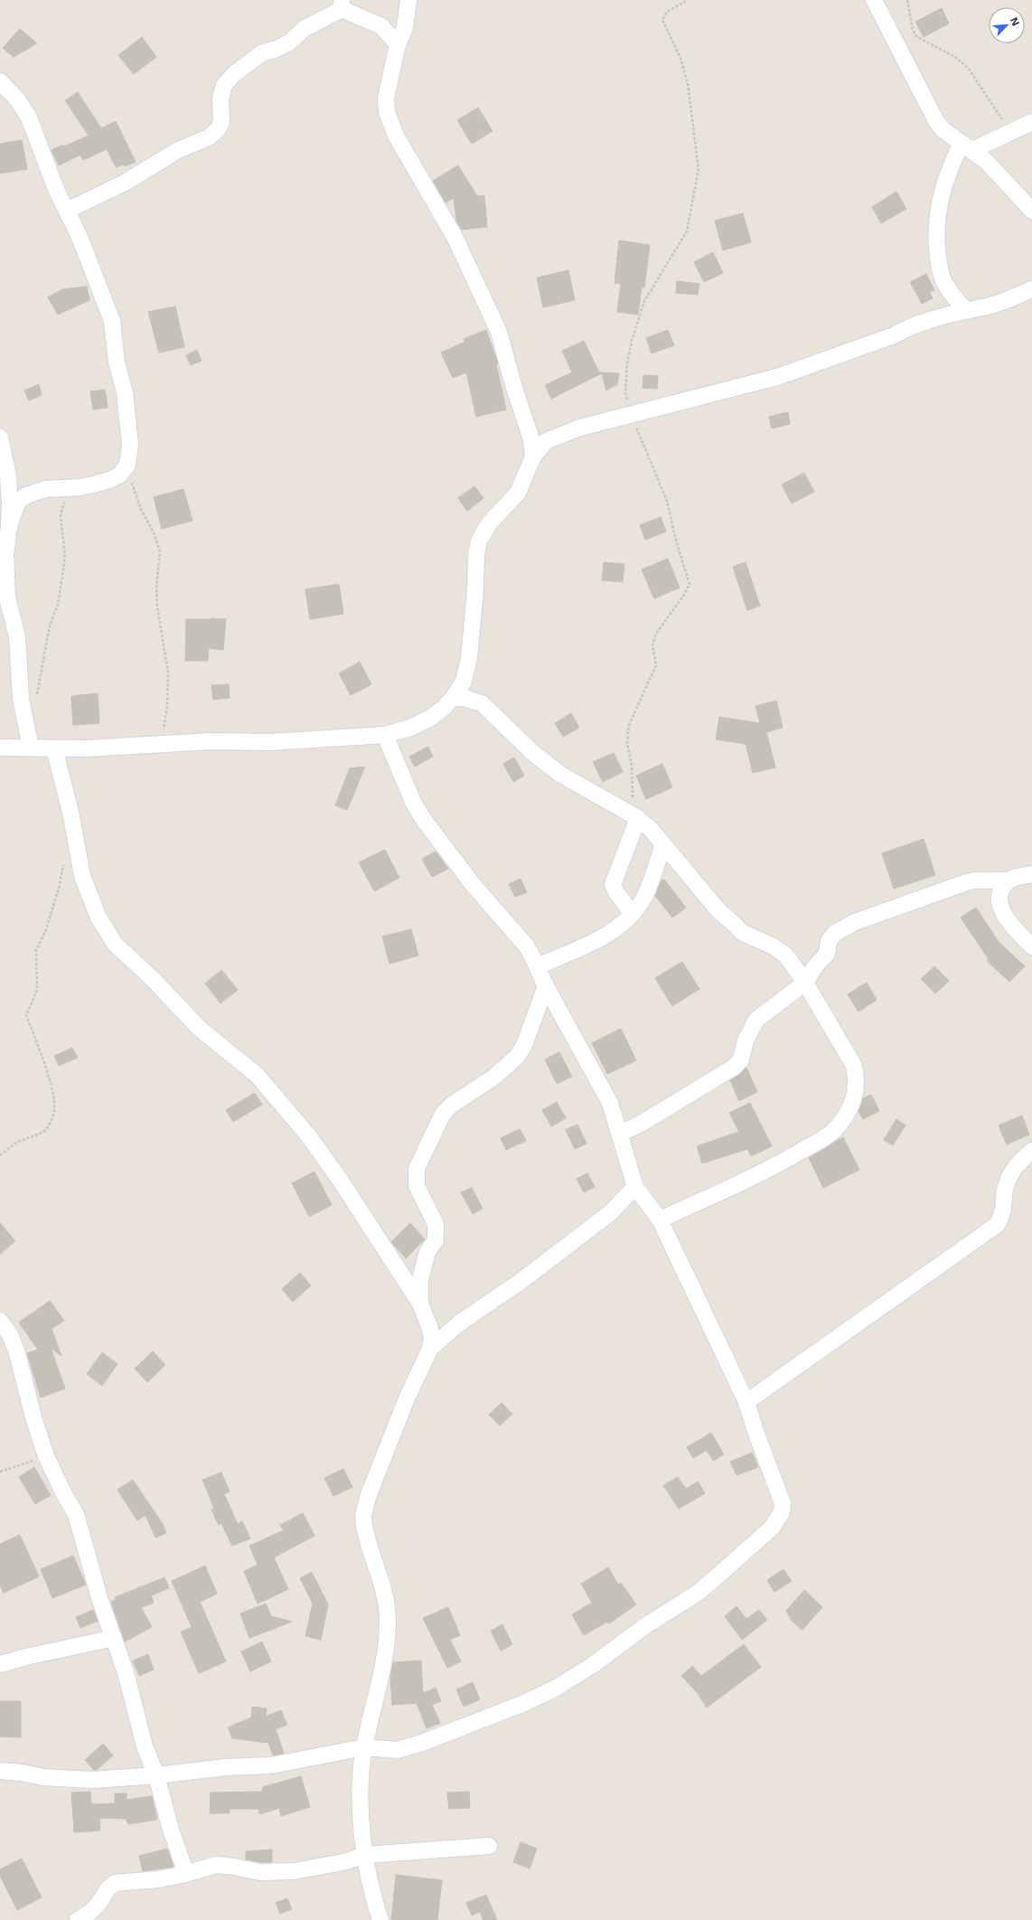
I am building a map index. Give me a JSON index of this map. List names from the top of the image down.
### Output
{
  "north": "top right"
}
